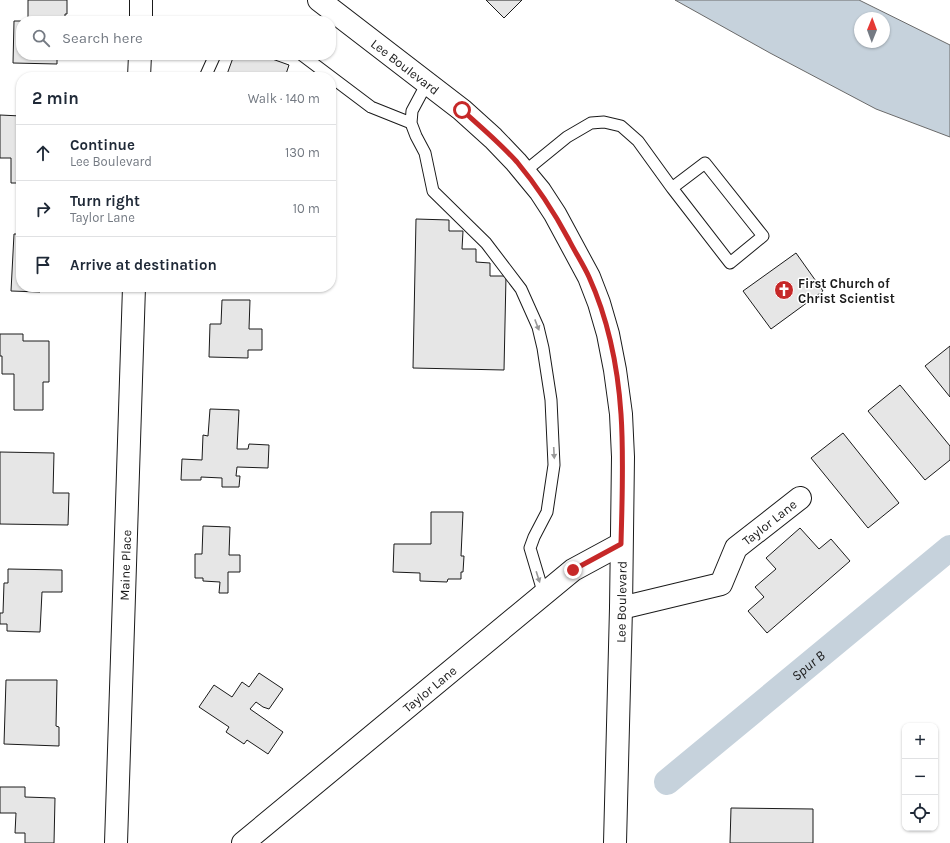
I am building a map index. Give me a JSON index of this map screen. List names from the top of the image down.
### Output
{
  "streets": {
    "street": ["Lee Boulevard", "Taylor Lane", "Maine Place"]
  },
  "crossings": [
    ["Lee Boulevard", "Taylor Lane"]
  ],
  "water": ["Spur B"],
  "places": {
    "church": ["First Church of Christ Scientist"]
  },
  "north": "top",
  "page": {
    "search": "Search here",
    "heading": ["2 min", "Walk · 140 m"],
    "list": [
      ["Continue", "Lee Boulevard", "130 m"],
      ["Turn right", "Taylor Lane", "10 m"],
      "Arrive at destination"
    ],
    "map_buttons": ["+", "−"]
  }
}
